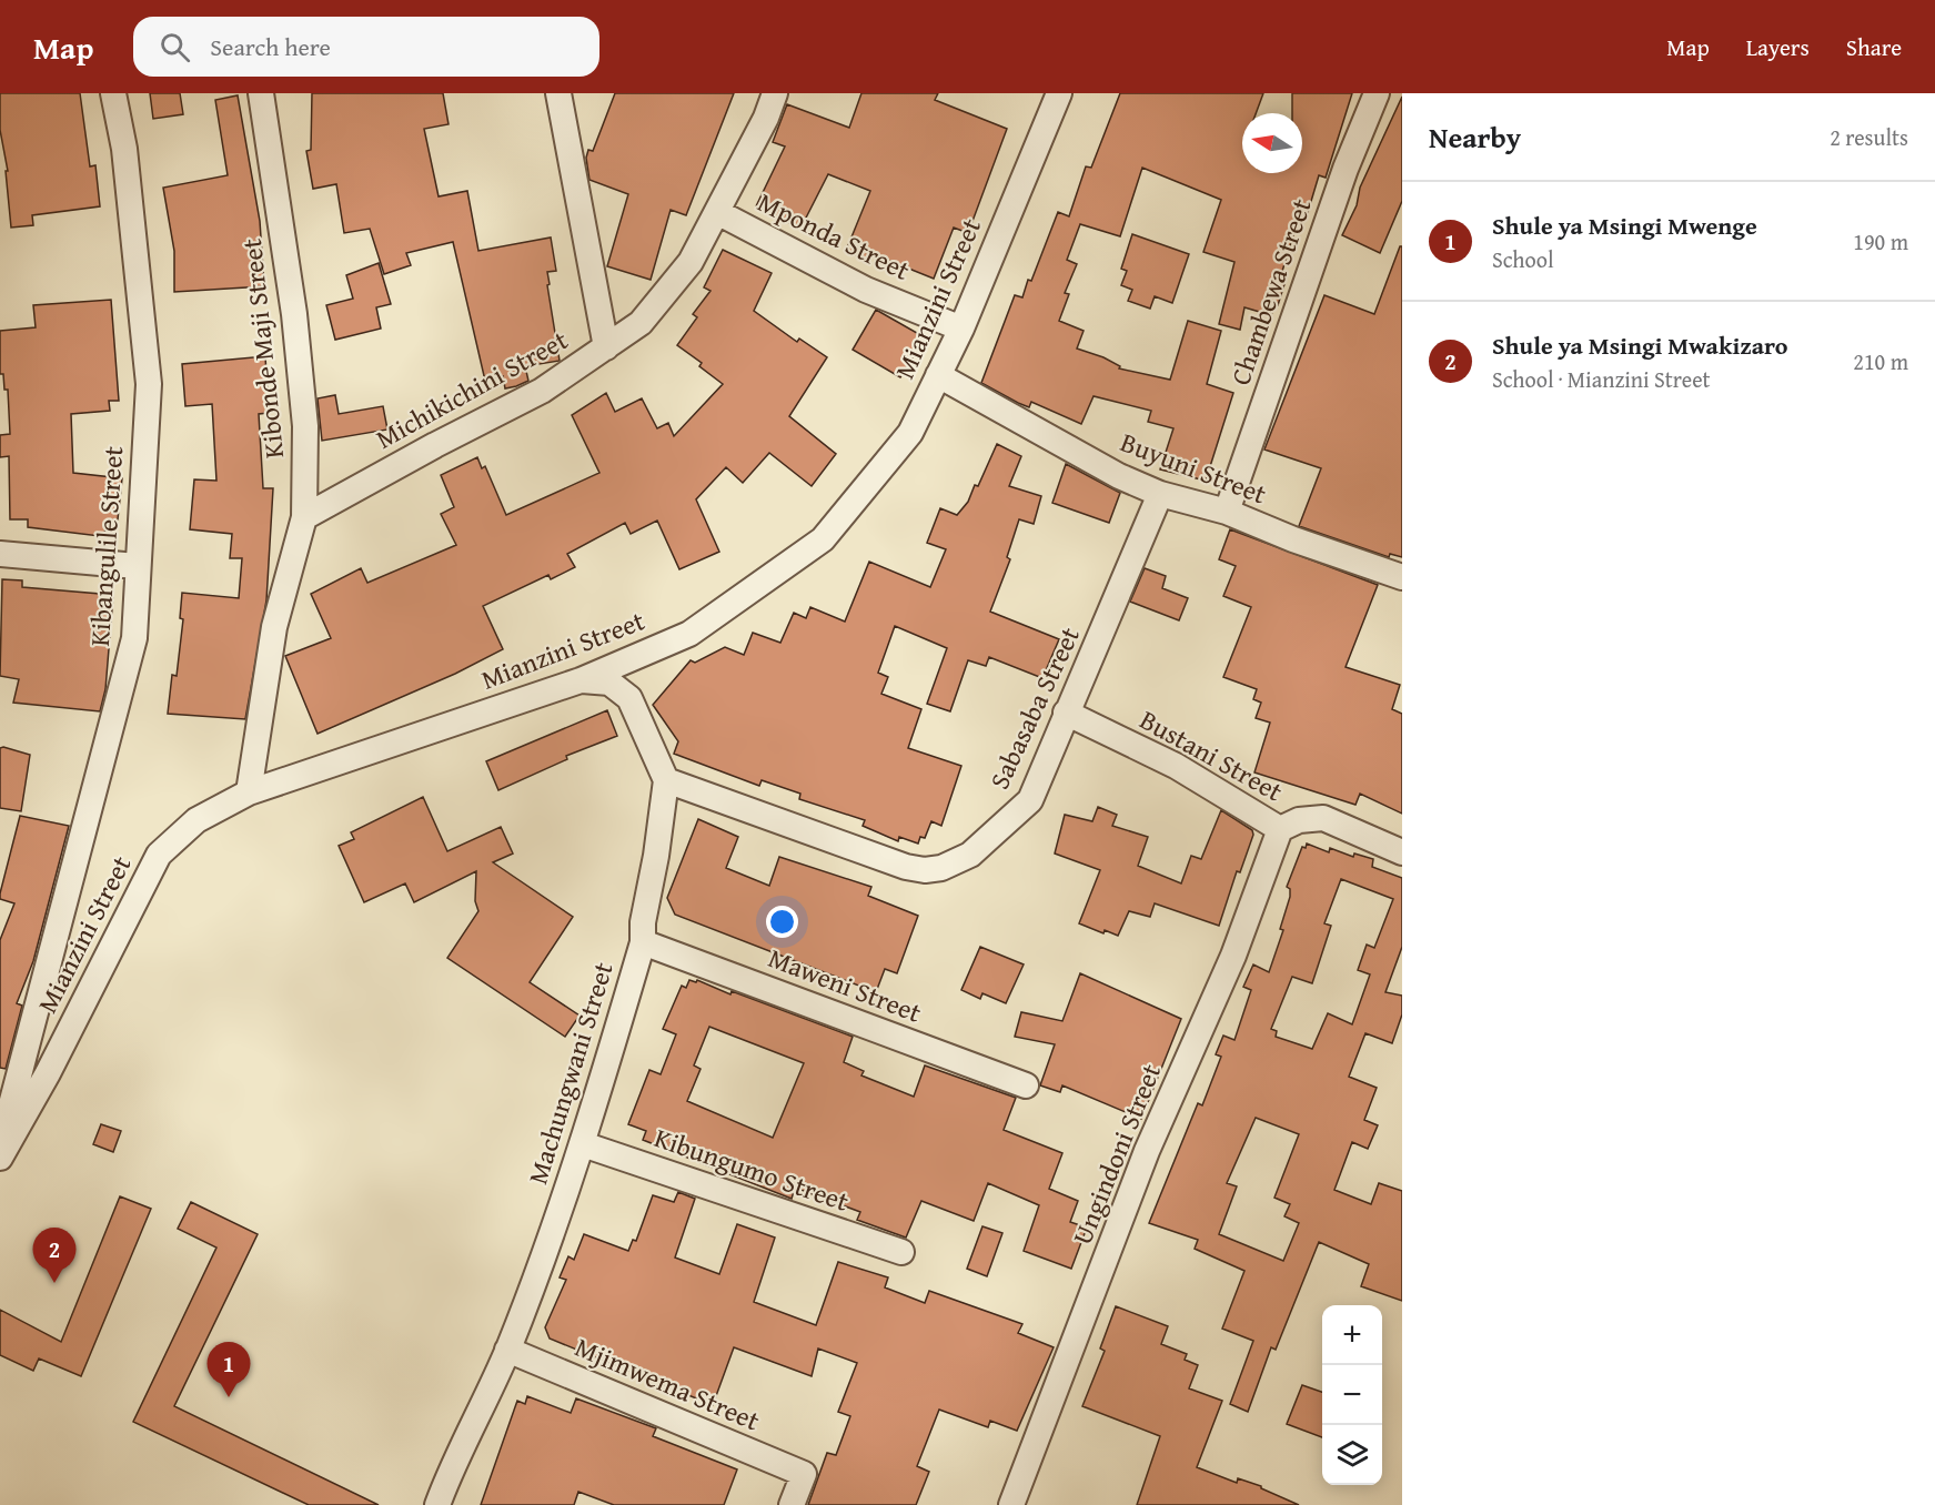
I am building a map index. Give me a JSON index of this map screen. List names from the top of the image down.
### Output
{
  "streets": {
    "street": [
      "Mponda Street",
      "Chambewa Street",
      "Mianzini Street",
      "Kibonde Maji Street",
      "Michikichini Street",
      "Buyuni Street",
      "Kibangulile Street",
      "Sabasaba Street",
      "Bustani Street",
      "Maweni Street",
      "Machungwani Street",
      "Ungindoni Street",
      "Kibungumo Street",
      "Mjimwema Street"
    ]
  },
  "crossings": [
    ["Mponda Street", "Mianzini Street"],
    ["Mponda Street", "Michikichini Street"],
    ["Chambewa Street", "Buyuni Street"],
    ["Mianzini Street", "Kibonde Maji Street"],
    ["Mianzini Street", "Buyuni Street"],
    ["Kibonde Maji Street", "Michikichini Street"],
    ["Buyuni Street", "Sabasaba Street"],
    ["Sabasaba Street", "Bustani Street"],
    ["Sabasaba Street", "Machungwani Street"],
    ["Bustani Street", "Ungindoni Street"],
    ["Maweni Street", "Machungwani Street"],
    ["Machungwani Street", "Kibungumo Street"],
    ["Machungwani Street", "Mjimwema Street"]
  ],
  "north": "left",
  "page": {
    "header": "Map",
    "search": "Search here",
    "nav": ["Map", "Layers", "Share"],
    "heading": ["Nearby", "2 results"],
    "list": [
      {
        "mark": "1",
        "name": "Shule ya Msingi Mwenge",
        "note": "School",
        "value": "190 m"
      },
      {
        "mark": "2",
        "name": "Shule ya Msingi Mwakizaro",
        "note": "School · Mianzini Street",
        "value": "210 m"
      }
    ],
    "pins": ["2", "1"],
    "map_buttons": ["+", "−"]
  }
}
